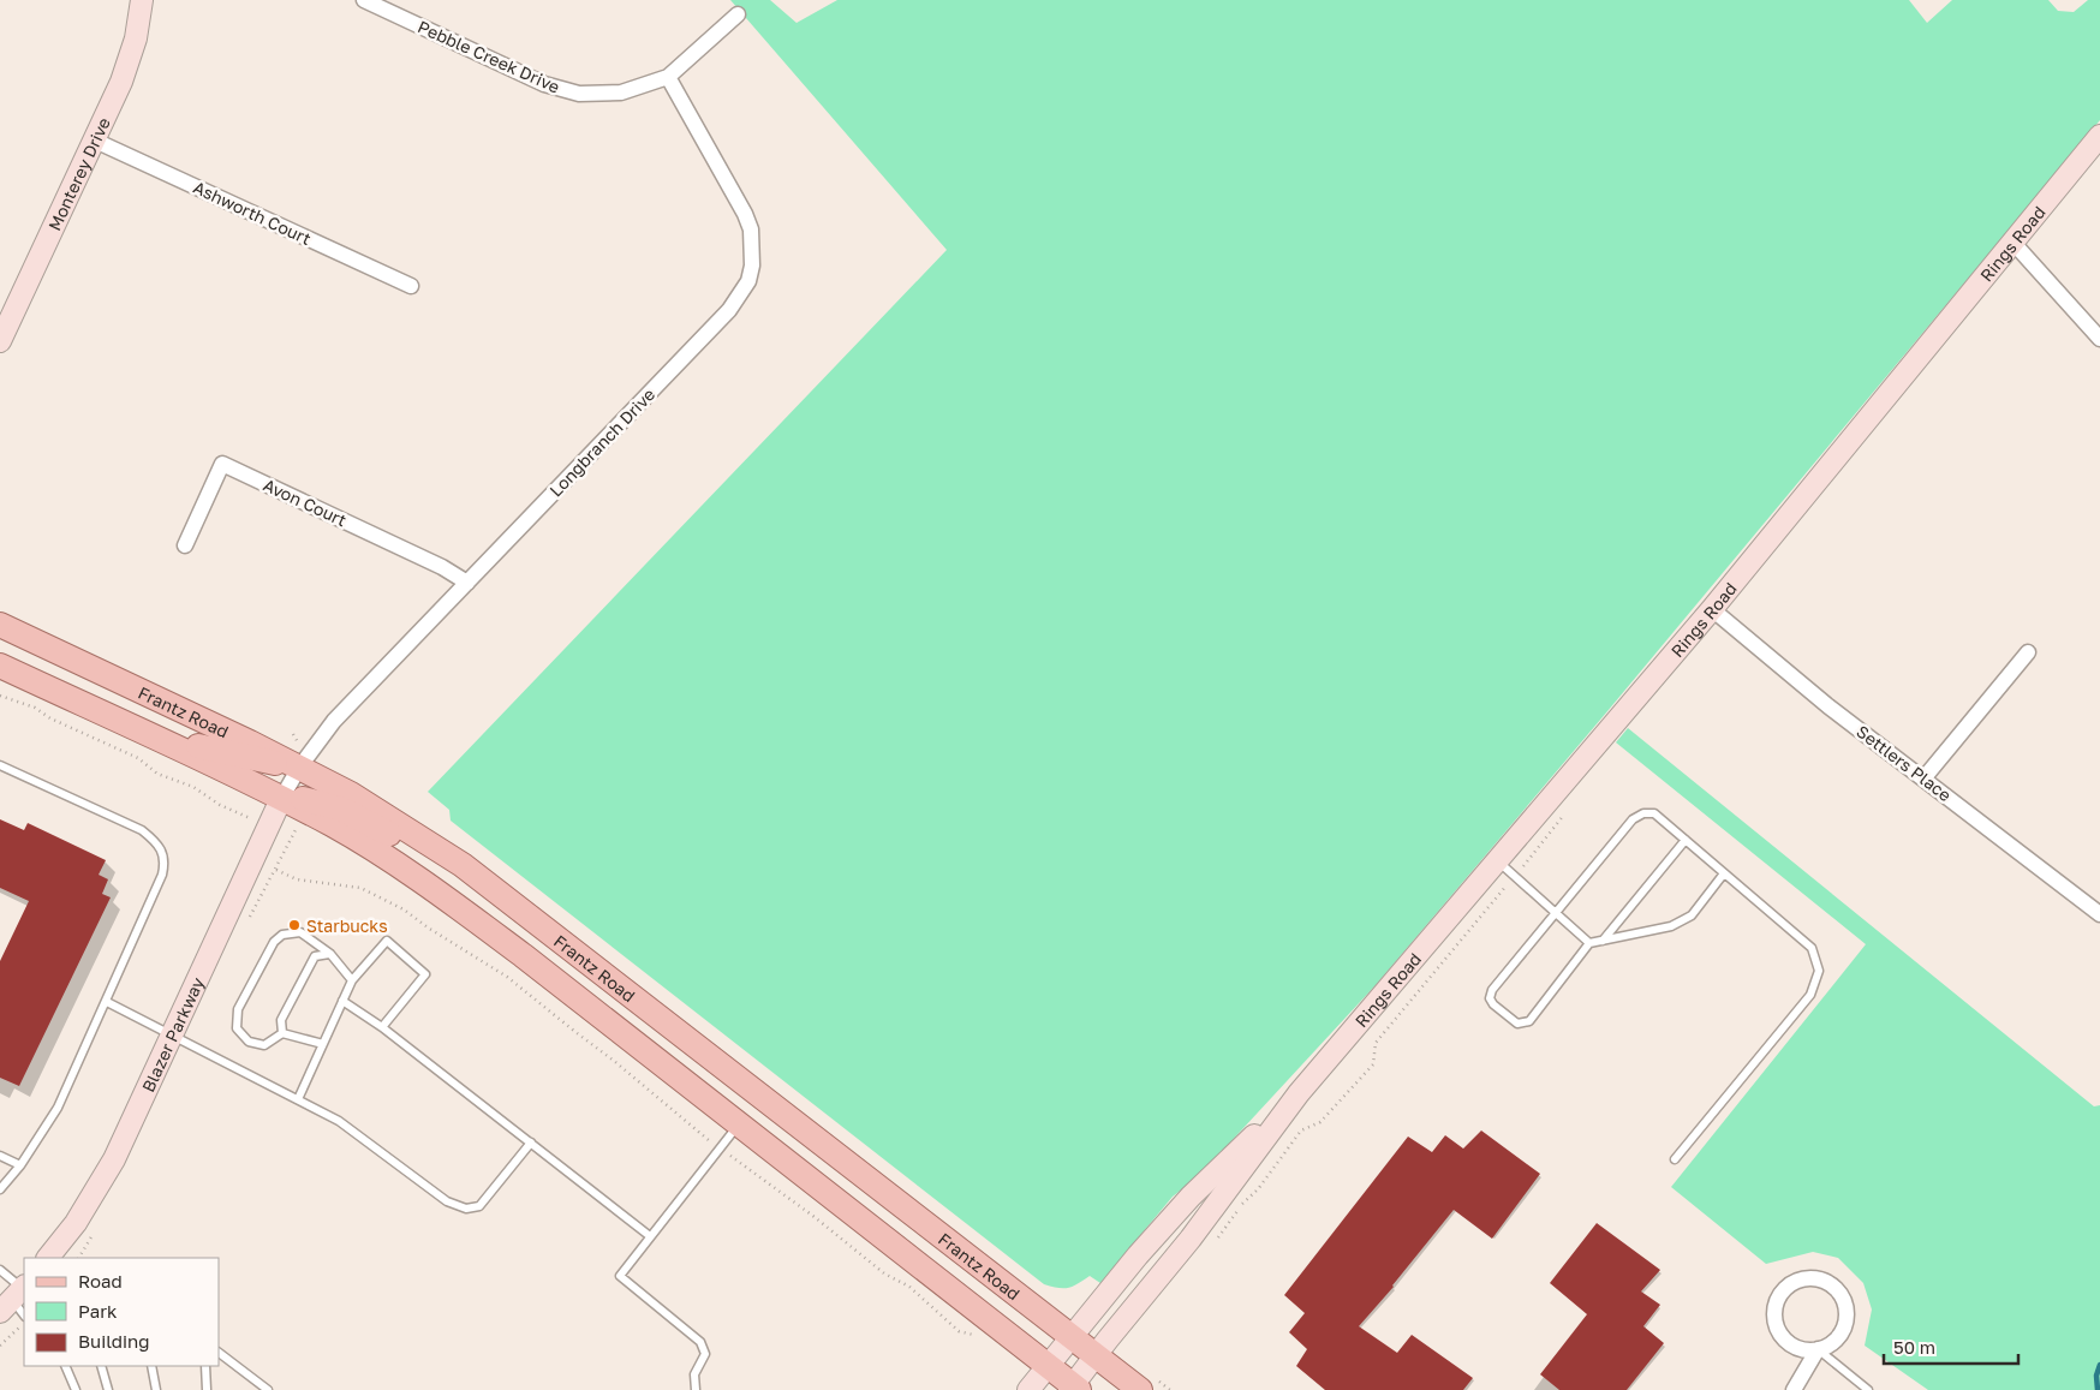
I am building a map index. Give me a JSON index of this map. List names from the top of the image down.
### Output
{
  "streets": {
    "main road": [
      "Monterey Drive",
      "Rings Road",
      "Frantz Road",
      "Blazer Parkway"
    ],
    "street": [
      "Pebble Creek Drive",
      "Ashworth Court",
      "Longbranch Drive",
      "Avon Court",
      "Settlers Place"
    ]
  },
  "crossings": [
    ["Pebble Creek Drive", "Longbranch Drive"],
    ["Monterey Drive", "Ashworth Court"],
    ["Rings Road", "Frantz Road"],
    ["Rings Road", "Settlers Place"],
    ["Longbranch Drive", "Avon Court"],
    ["Longbranch Drive", "Frantz Road"],
    ["Longbranch Drive", "Blazer Parkway"]
  ],
  "places": ["Starbucks"],
  "legend": ["Road", "Park", "Building"],
  "scale_bar": "50 m"
}
